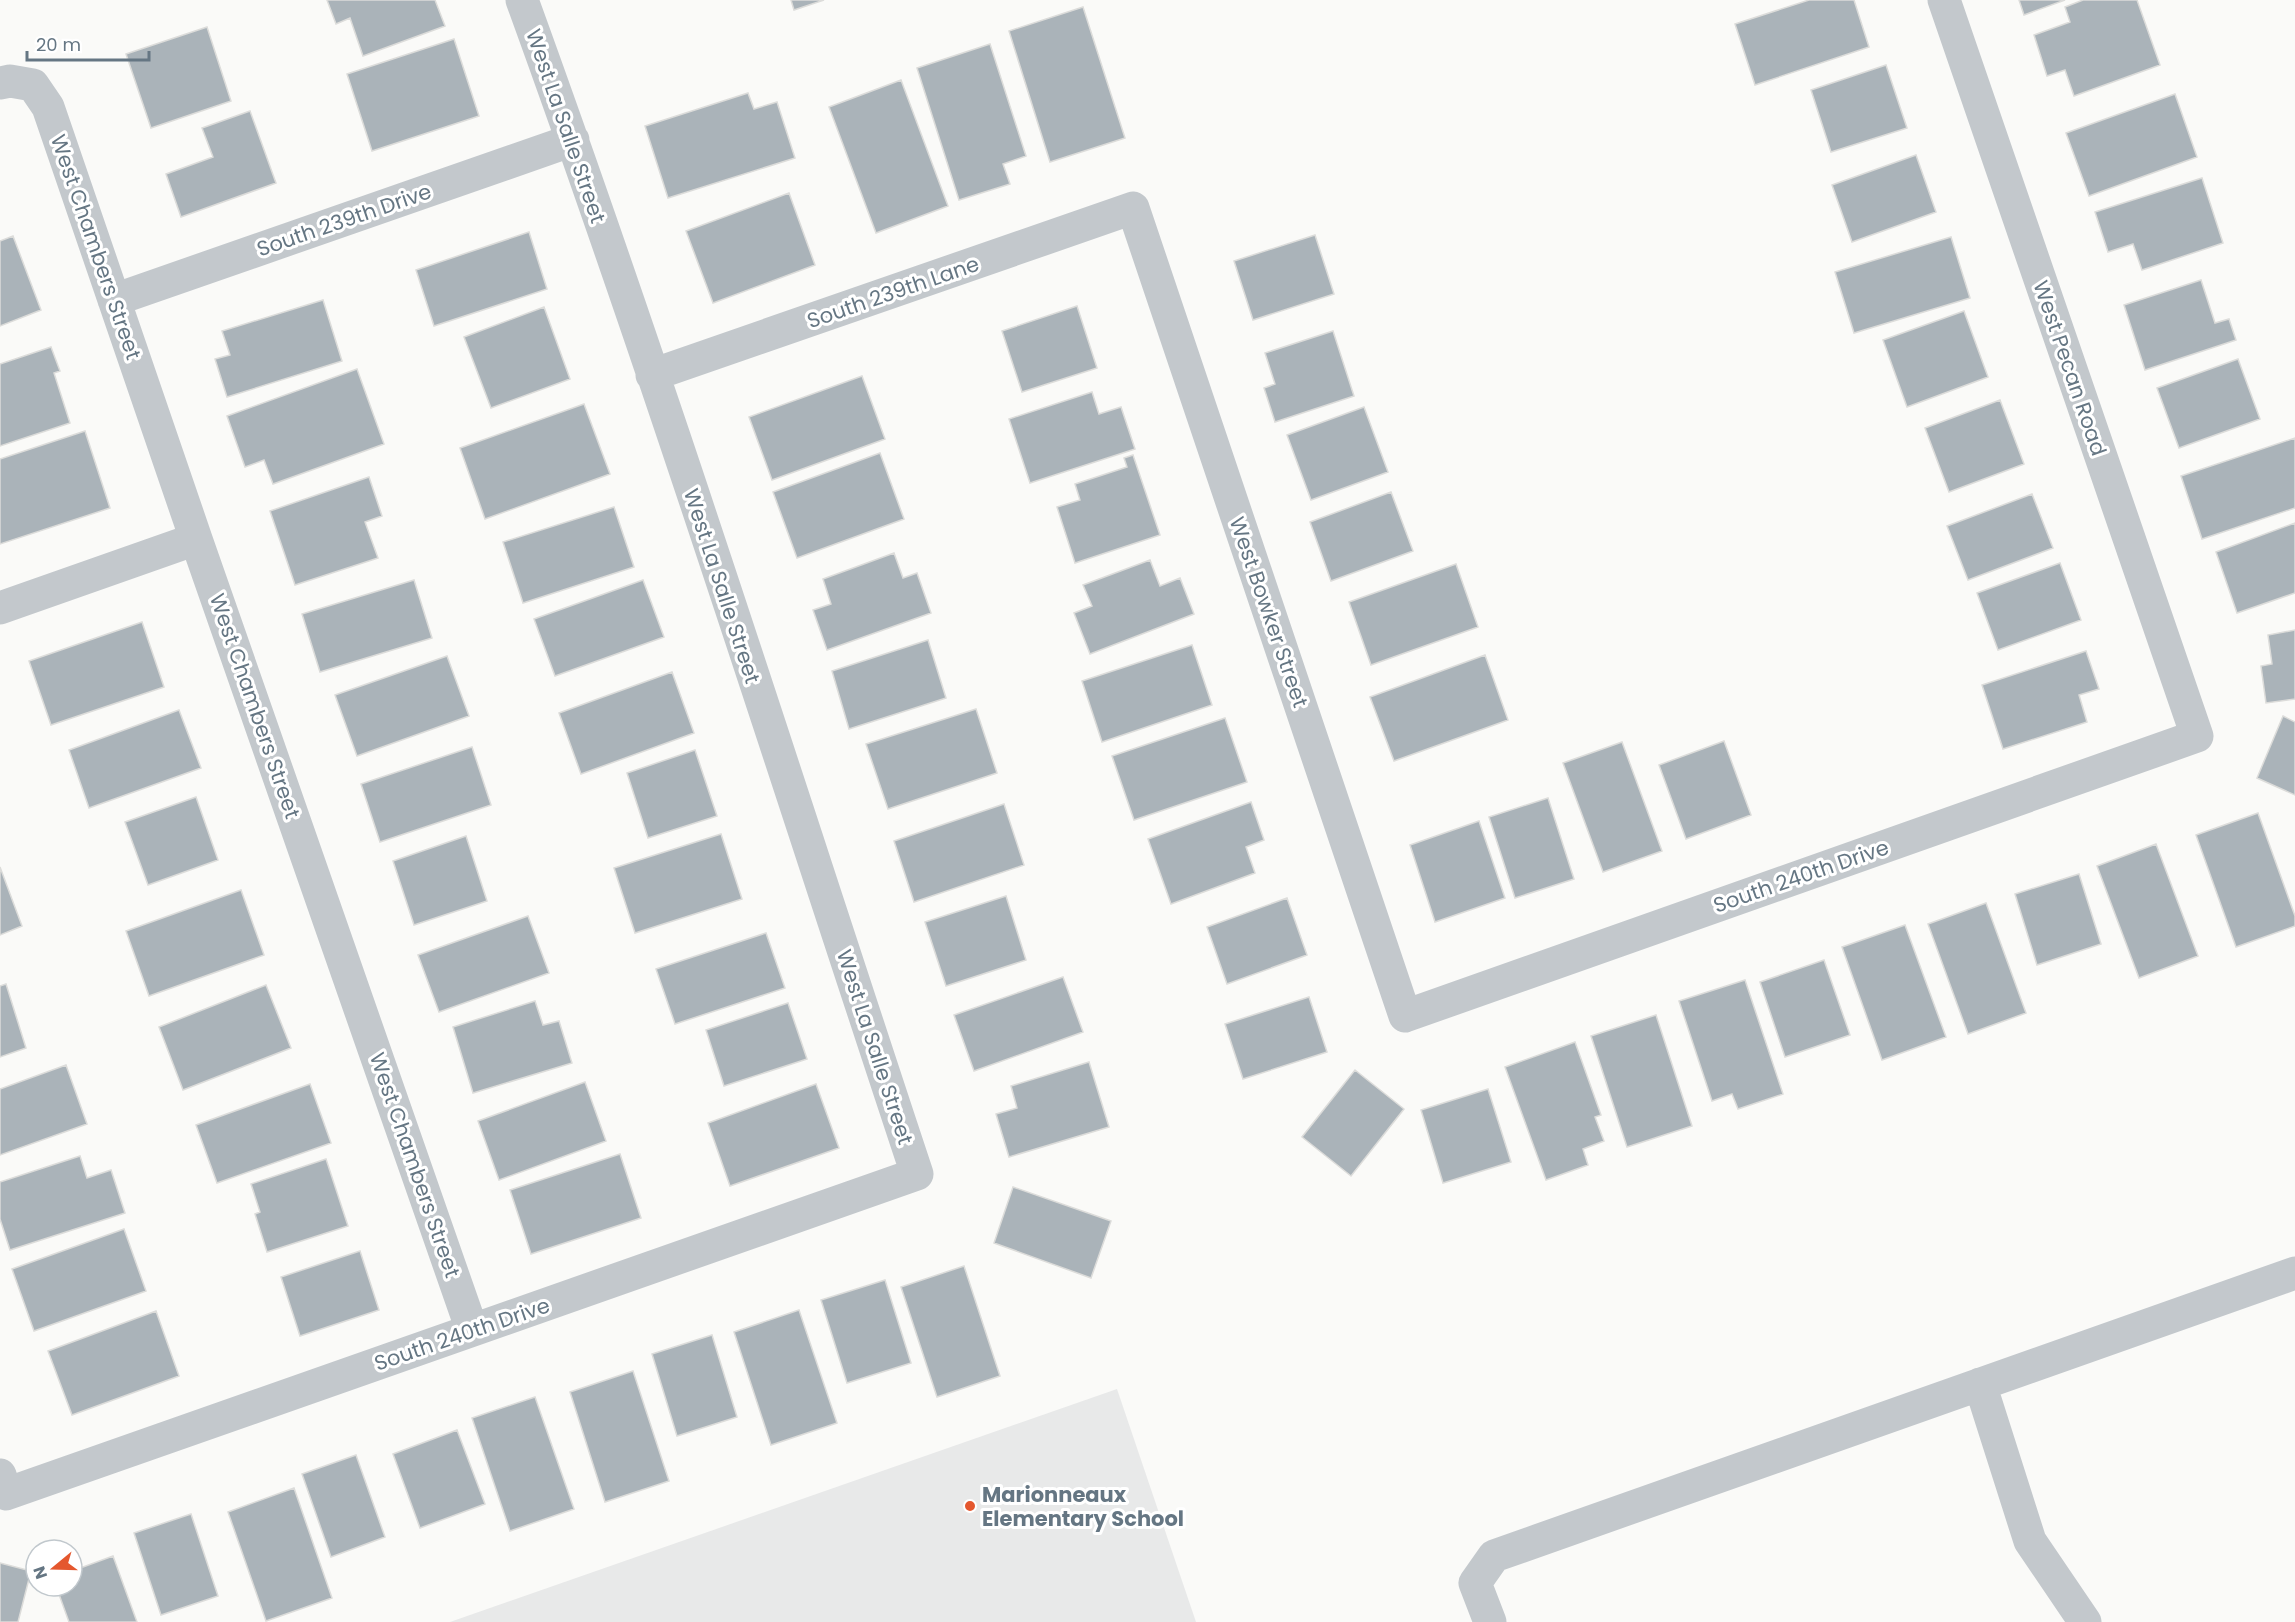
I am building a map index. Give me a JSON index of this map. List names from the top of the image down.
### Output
{
  "streets": {
    "street": [
      "West La Salle Street",
      "South 239th Drive",
      "West Chambers Street",
      "South 239th Lane",
      "West Pecan Road",
      "West Bowker Street",
      "South 240th Drive"
    ]
  },
  "crossings": [
    ["West La Salle Street", "South 239th Drive"],
    ["West La Salle Street", "South 239th Lane"],
    ["West La Salle Street", "South 240th Drive"],
    ["South 239th Drive", "West Chambers Street"],
    ["West Chambers Street", "South 240th Drive"],
    ["South 239th Lane", "West Bowker Street"],
    ["West Pecan Road", "South 240th Drive"],
    ["West Bowker Street", "South 240th Drive"]
  ],
  "places": ["Marionneaux Elementary School"],
  "scale_bar": "20 m",
  "north": "left"
}
